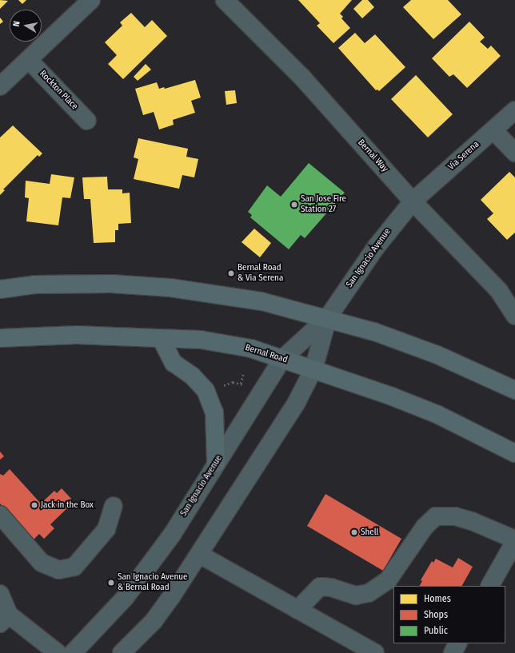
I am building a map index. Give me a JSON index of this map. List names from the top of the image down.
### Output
{
  "streets": {
    "main road": ["Bernal Road"],
    "street": [
      "Rockton Place",
      "Bernal Way",
      "Via Serena",
      "San Ignacio Avenue"
    ]
  },
  "crossings": [
    ["Bernal Way", "Via Serena"],
    ["Bernal Way", "San Ignacio Avenue"],
    ["Via Serena", "San Ignacio Avenue"],
    ["San Ignacio Avenue", "Bernal Road"]
  ],
  "places": [
    "San Jose Fire Station 27",
    "Bernal Road & Via Serena",
    "Jack in the Box",
    "Shell",
    "San Ignacio Avenue & Bernal Road"
  ],
  "legend": ["Homes", "Shops", "Public"],
  "north": "left"
}
